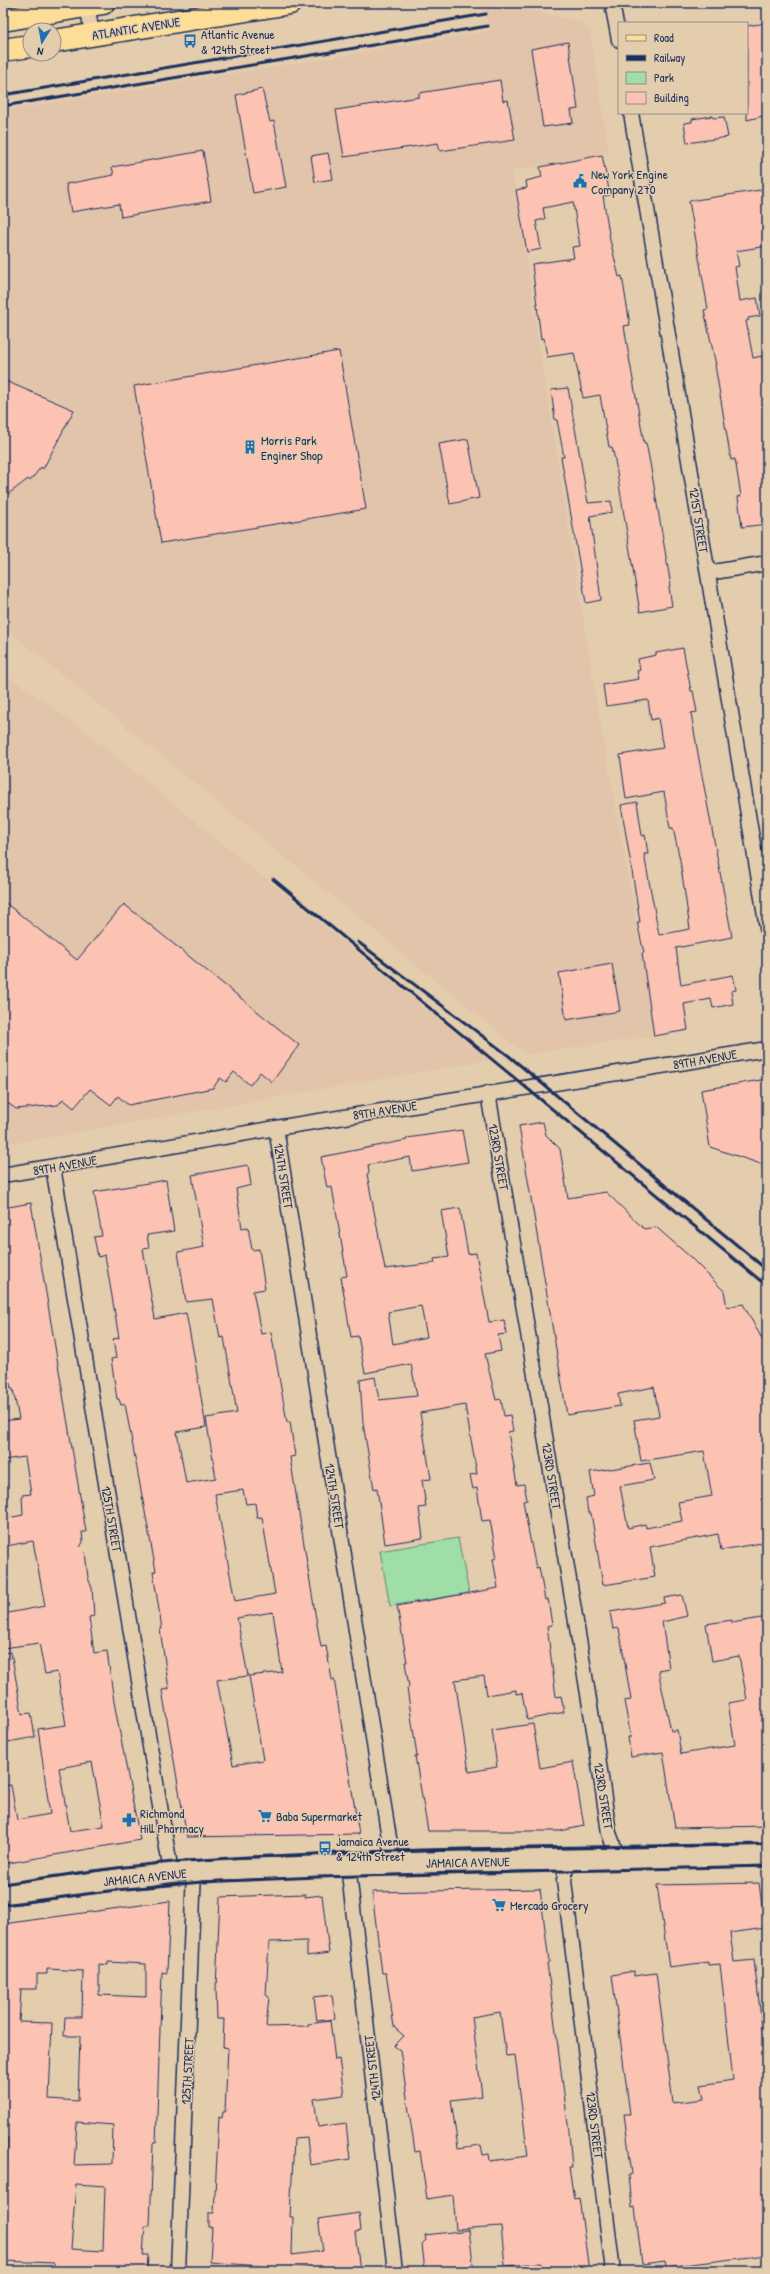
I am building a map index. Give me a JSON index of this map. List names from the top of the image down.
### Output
{
  "streets": {
    "main road": ["ATLANTIC AVENUE", "JAMAICA AVENUE"],
    "street": [
      "121ST STREET",
      "89TH AVENUE",
      "123RD STREET",
      "124TH STREET",
      "125TH STREET"
    ]
  },
  "crossings": [
    ["89TH AVENUE", "123RD STREET"],
    ["89TH AVENUE", "124TH STREET"],
    ["89TH AVENUE", "125TH STREET"],
    ["123RD STREET", "JAMAICA AVENUE"],
    ["124TH STREET", "JAMAICA AVENUE"],
    ["125TH STREET", "JAMAICA AVENUE"]
  ],
  "places": {
    "bus stop": ["Atlantic Avenue & 124th Street", "Jamaica Avenue & 124th Street"],
    "public building": ["New York Engine Company 270"],
    "building": ["Morris Park Enginer Shop"],
    "supermarket": ["Baba Supermarket", "Mercado Grocery"],
    "pharmacy": ["Richmond Hill Pharmacy"]
  },
  "legend": [
    "Road",
    "Railway",
    "Park",
    "Building"
  ],
  "north": "bottom"
}
